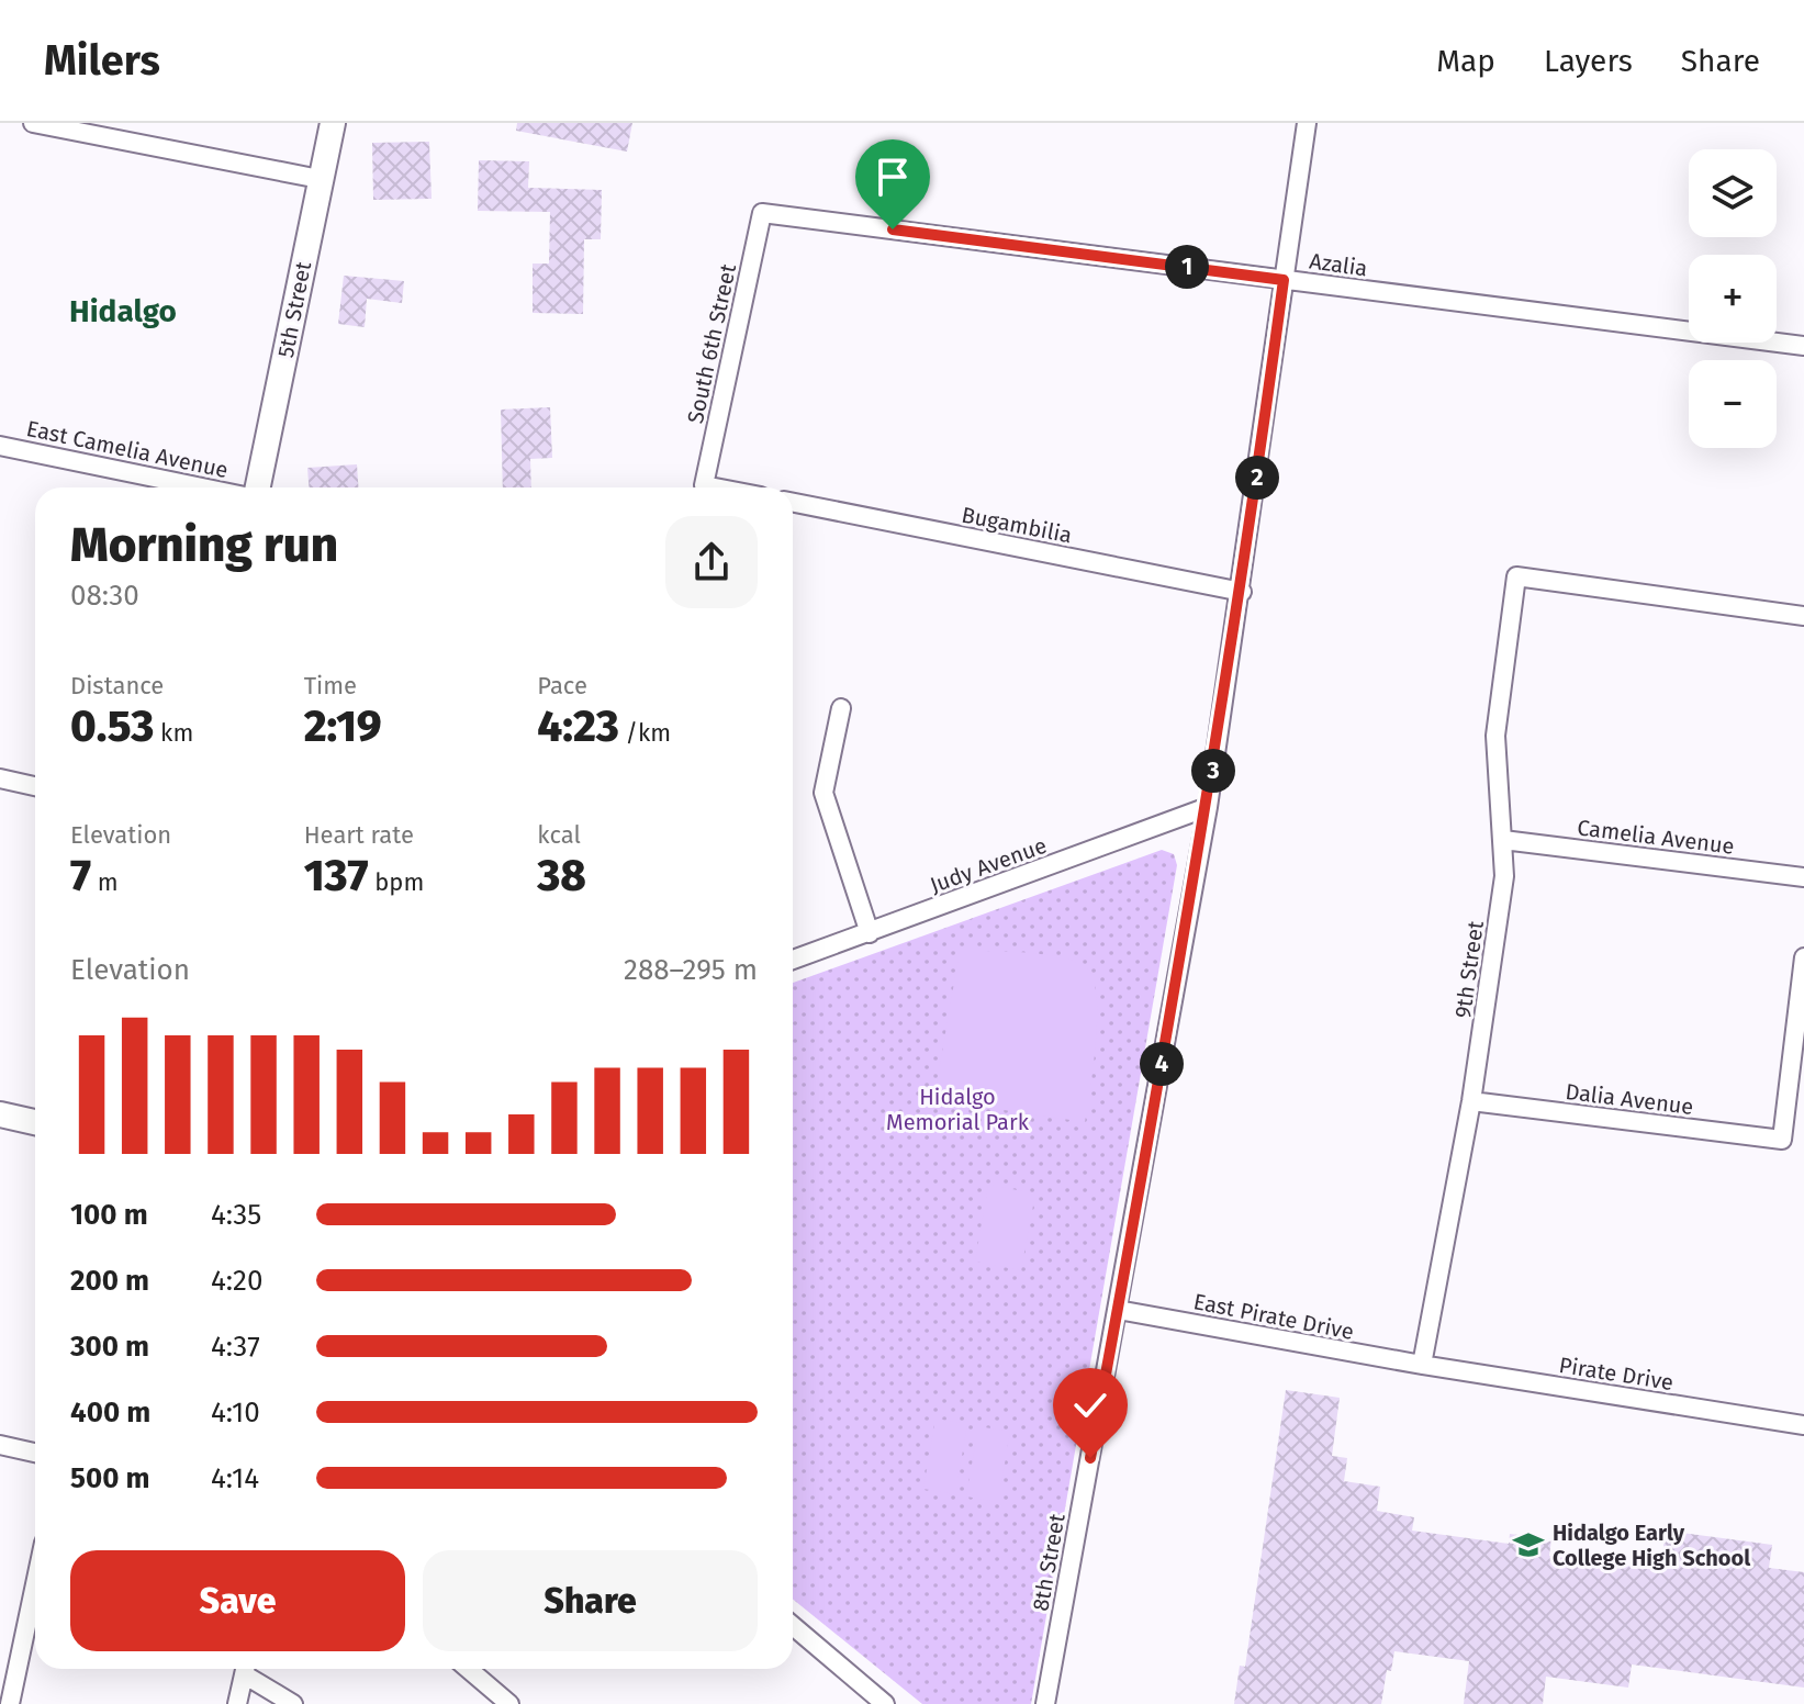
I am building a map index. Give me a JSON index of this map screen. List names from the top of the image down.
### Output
{
  "streets": {
    "street": [
      "Azalia",
      "5th Street",
      "South 6th Street",
      "East Camelia Avenue",
      "Bugambilia",
      "Camelia Avenue",
      "Judy Avenue",
      "9th Street",
      "Dalia Avenue",
      "East Pirate Drive",
      "Pirate Drive",
      "8th Street"
    ]
  },
  "crossings": [
    ["Azalia", "South 6th Street"],
    ["Azalia", "8th Street"],
    ["Bugambilia", "8th Street"],
    ["Camelia Avenue", "9th Street"],
    ["Judy Avenue", "8th Street"],
    ["9th Street", "Dalia Avenue"],
    ["9th Street", "East Pirate Drive"],
    ["9th Street", "Pirate Drive"],
    ["East Pirate Drive", "Pirate Drive"],
    ["East Pirate Drive", "8th Street"]
  ],
  "districts": ["Hidalgo"],
  "parks": ["Hidalgo Memorial Park"],
  "places": {
    "school or university": ["Hidalgo Early College High School"]
  },
  "page": {
    "header": "Milers",
    "nav": ["Map", "Layers", "Share"],
    "map_buttons": ["+", "−"],
    "pins": [
      "1",
      "2",
      "3",
      "4"
    ],
    "heading": ["Morning run", "08:30"],
    "stats": [
      ["Distance", "0.53 km"],
      ["Time", "2:19"],
      ["Pace", "4:23 /km"],
      ["Elevation", "7 m"],
      ["Heart rate", "137 bpm"],
      ["kcal", "38"]
    ],
    "chart": ["Elevation", "288–295 m"],
    "list": [
      {
        "name": "100 m",
        "note": "4:35"
      },
      {
        "name": "200 m",
        "note": "4:20"
      },
      {
        "name": "300 m",
        "note": "4:37"
      },
      {
        "name": "400 m",
        "note": "4:10"
      },
      {
        "name": "500 m",
        "note": "4:14"
      }
    ],
    "buttons": ["Save", "Share"]
  }
}
